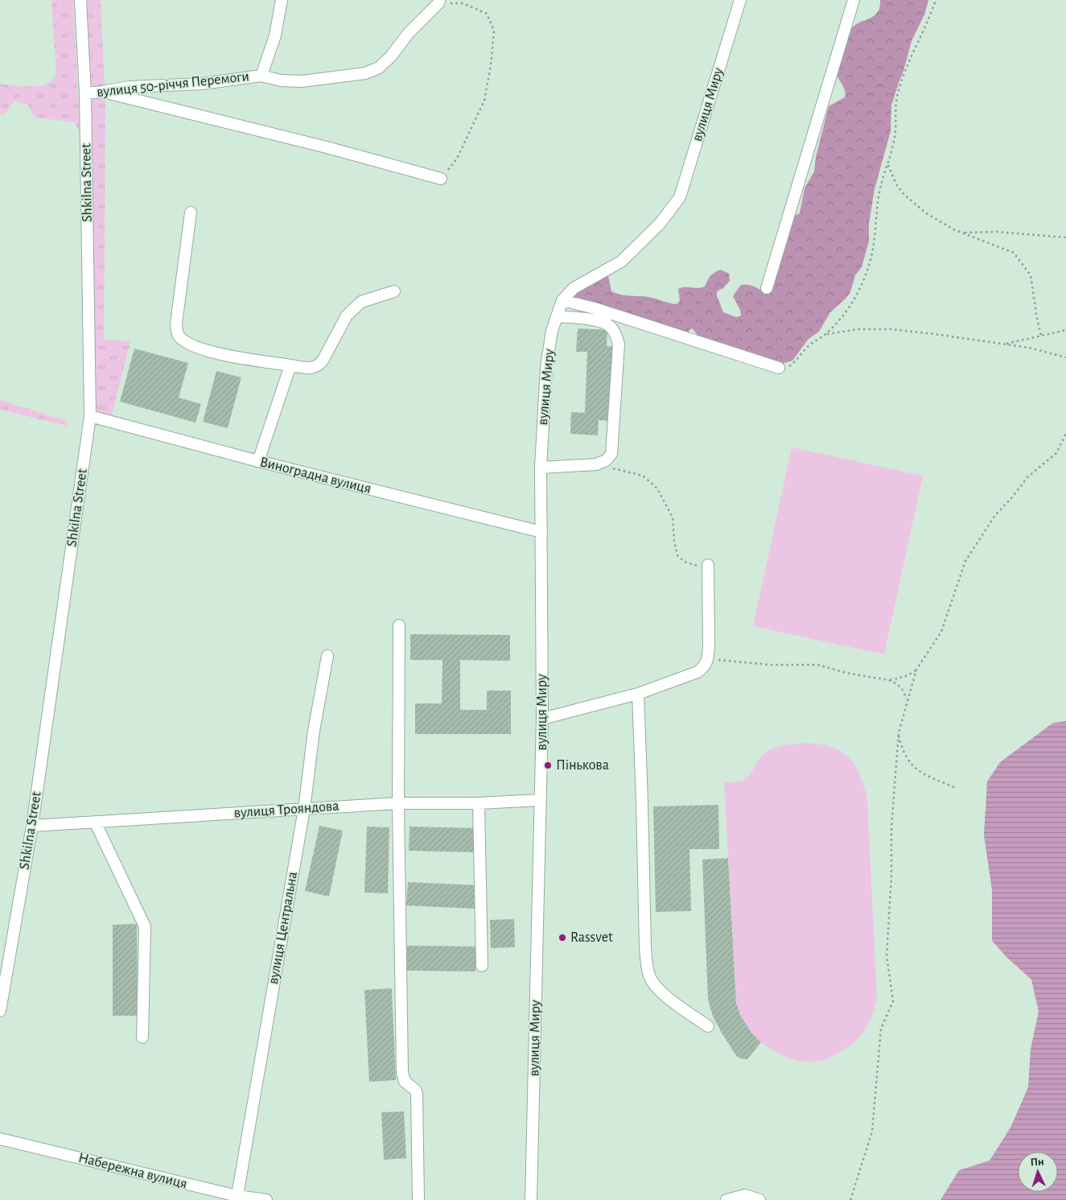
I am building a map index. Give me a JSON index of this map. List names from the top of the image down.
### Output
{
  "streets": {
    "street": [
      "вулиця 50-річчя Перемоги",
      "вулиця Миру",
      "Shkilna Street",
      "Виноградна вулиця",
      "вулиця Трояндова",
      "вулиця Центральна",
      "Набережна вулиця"
    ]
  },
  "crossings": [
    ["вулиця 50-річчя Перемоги", "Shkilna Street"],
    ["вулиця Миру", "Виноградна вулиця"],
    ["вулиця Миру", "вулиця Трояндова"],
    ["Shkilna Street", "Виноградна вулиця"],
    ["Shkilna Street", "вулиця Трояндова"],
    ["вулиця Трояндова", "вулиця Центральна"],
    ["вулиця Центральна", "Набережна вулиця"]
  ],
  "places": ["Пінькова", "Rassvet"],
  "north": "top"
}
